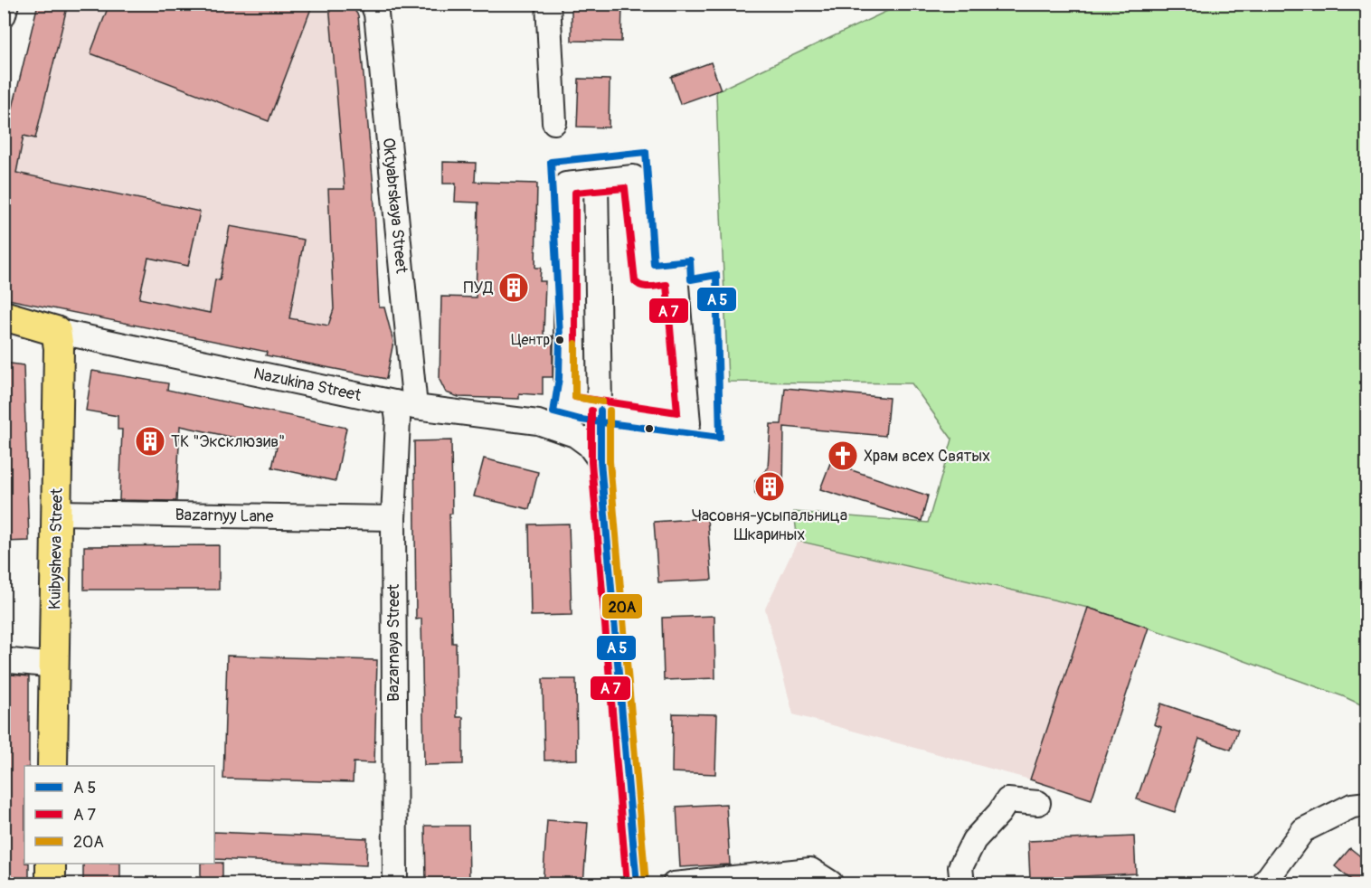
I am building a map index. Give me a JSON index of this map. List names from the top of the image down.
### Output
{
  "streets": {
    "main road": ["Nazukina Street", "Kuibysheva Street"],
    "street": ["Oktyabrskaya Street", "Bazarnyy Lane", "Bazarnaya Street"]
  },
  "crossings": [
    ["Oktyabrskaya Street", "Nazukina Street"],
    ["Oktyabrskaya Street", "Bazarnaya Street"],
    ["Nazukina Street", "Kuibysheva Street"],
    ["Nazukina Street", "Bazarnaya Street"],
    ["Bazarnyy Lane", "Kuibysheva Street"],
    ["Bazarnyy Lane", "Bazarnaya Street"]
  ],
  "places": {
    "building": ["ПУД", "ТК \"Эксклюзив\"", "Часовня-усыпальница Шкариных"],
    "other": ["Центр"],
    "church": ["Храм всех Святых"]
  },
  "lines": ["transit line 20А"],
  "legend": ["A 5", "A 7", "20А"]
}
